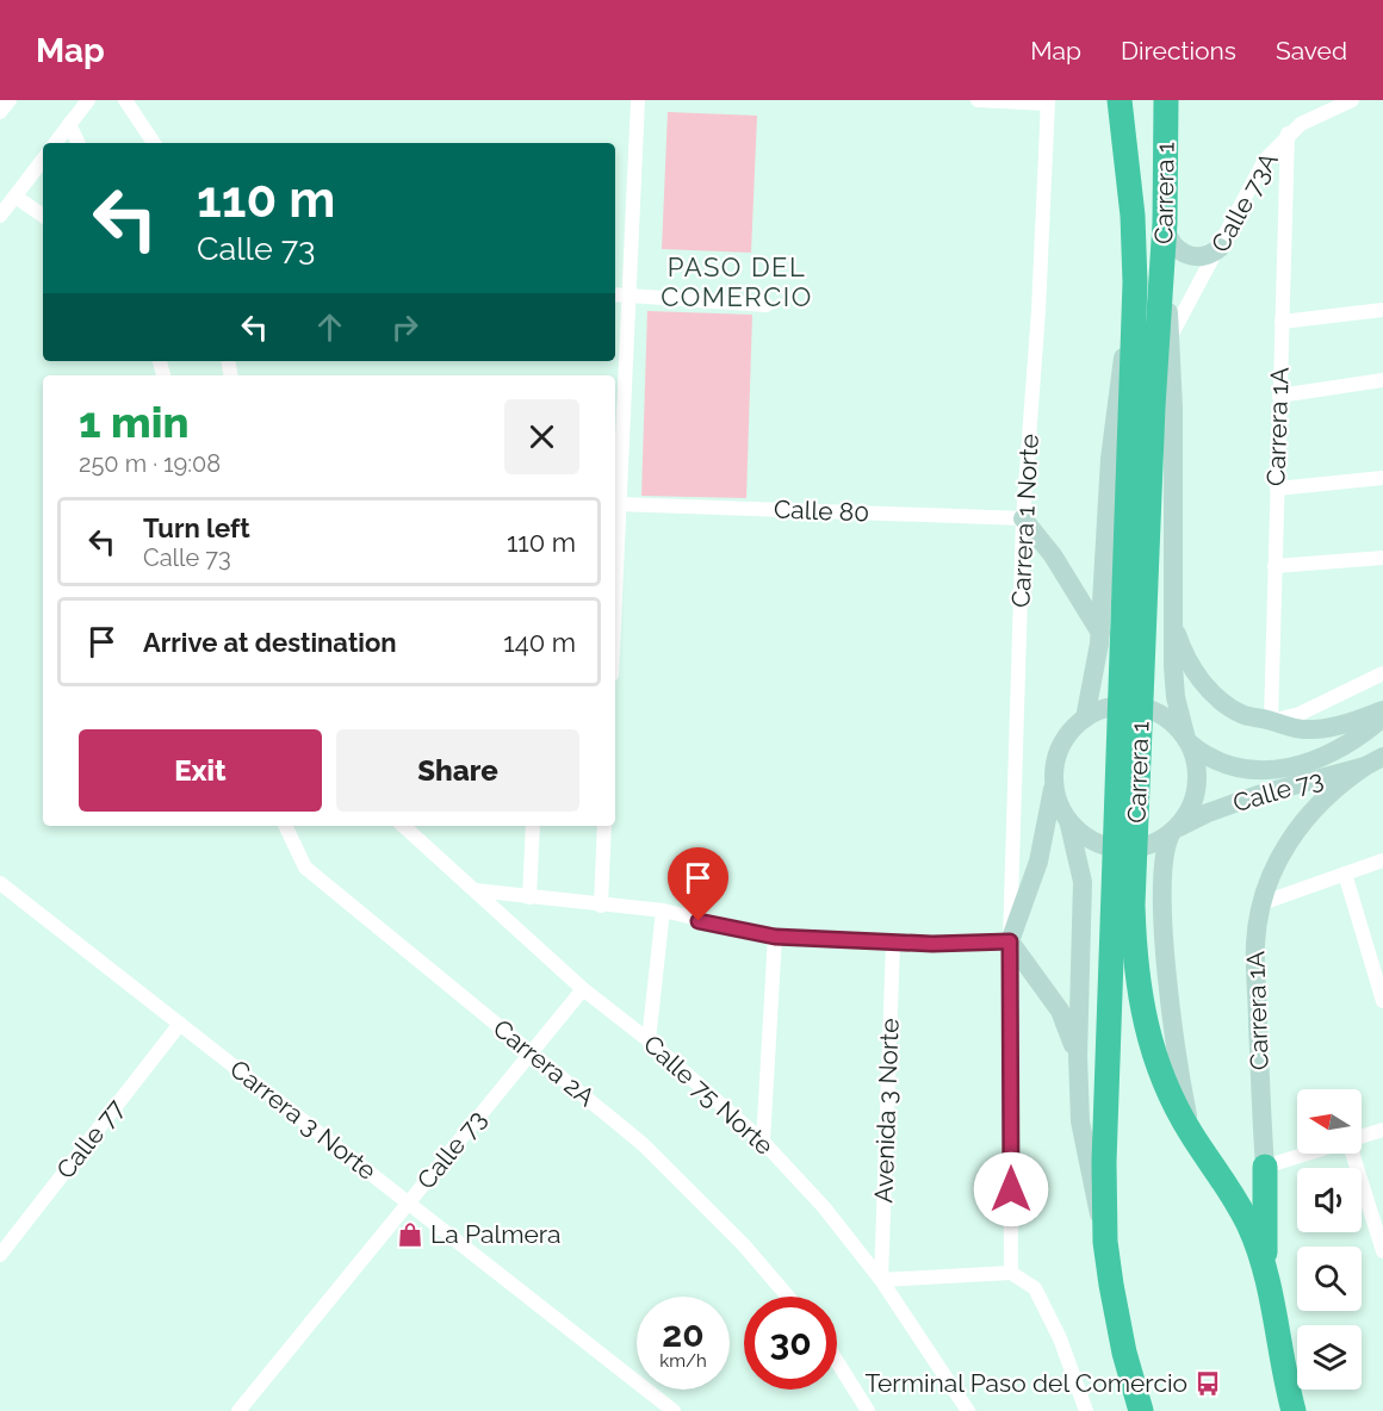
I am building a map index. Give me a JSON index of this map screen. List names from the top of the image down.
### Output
{
  "streets": {
    "highway": ["Carrera 1"],
    "street": [
      "Calle 73A",
      "Carrera 1A",
      "Calle 80",
      "Carrera 1 Norte",
      "Calle 73",
      "Carrera 2A",
      "Calle 75 Norte",
      "Avenida 3 Norte",
      "Carrera 3 Norte",
      "Calle 77"
    ]
  },
  "crossings": [
    ["Calle 73A", "Carrera 1A"],
    ["Carrera 1A", "Calle 73"],
    ["Calle 80", "Carrera 1 Norte"],
    ["Calle 73", "Carrera 2A"],
    ["Calle 73", "Calle 75 Norte"],
    ["Calle 73", "Carrera 3 Norte"],
    ["Calle 75 Norte", "Avenida 3 Norte"],
    ["Carrera 3 Norte", "Calle 77"]
  ],
  "districts": ["PASO DEL COMERCIO"],
  "places": {
    "shop": ["La Palmera"],
    "bus stop": ["Terminal Paso del Comercio"]
  },
  "north": "left",
  "page": {
    "header": "Map",
    "nav": ["Map", "Directions", "Saved"],
    "turn": ["110 m", "Calle 73"],
    "heading": ["1 min", "250 m · 19:08"],
    "list": [
      {
        "name": "Turn left",
        "note": "Calle 73",
        "value": "110 m"
      },
      {
        "name": "Arrive at destination",
        "value": "140 m"
      }
    ],
    "buttons": ["Exit", "Share"],
    "speed": "20 km/h",
    "limit": "30"
  }
}
